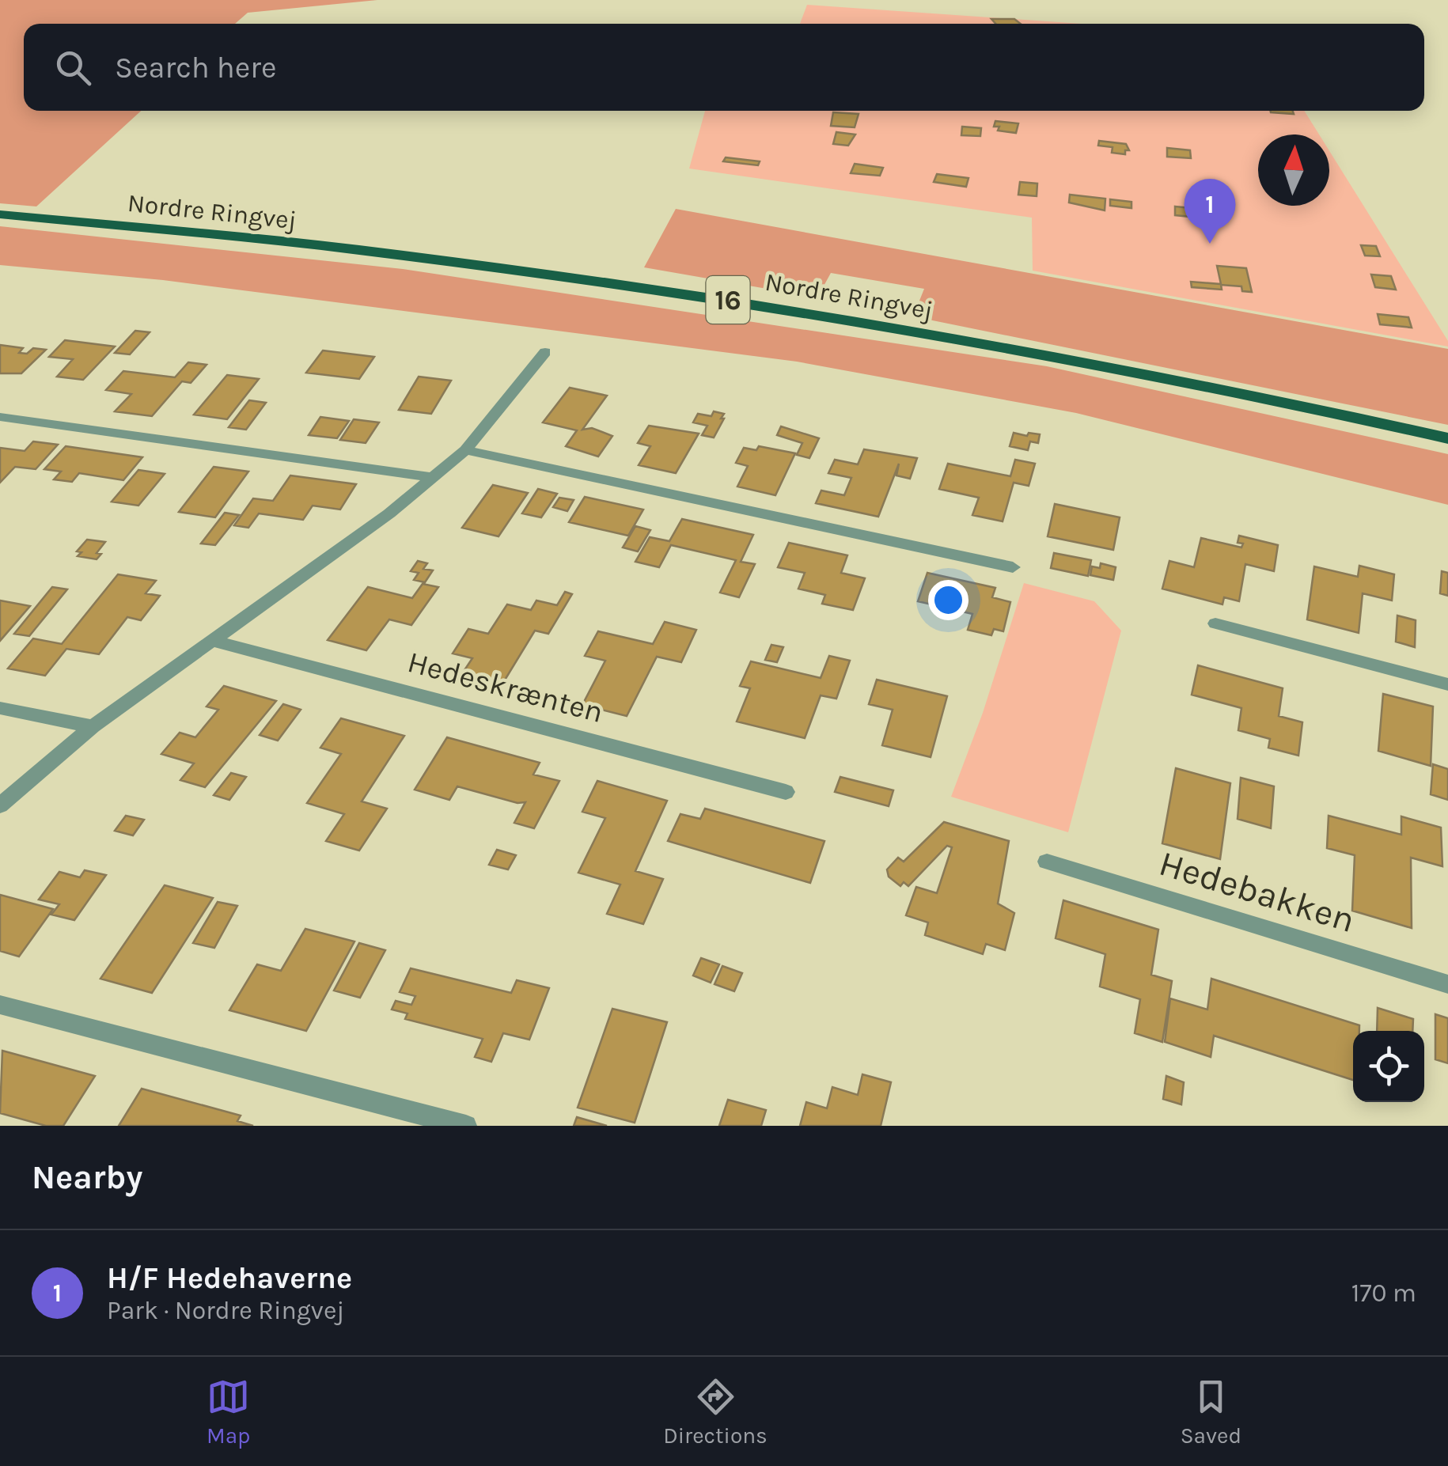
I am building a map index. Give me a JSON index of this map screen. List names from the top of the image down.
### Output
{
  "streets": {
    "main road": ["Nordre Ringvej", "16"],
    "street": ["Hedeskrænten", "Hedebakken"]
  },
  "north": "top",
  "page": {
    "search": "Search here",
    "pins": "1",
    "heading": "Nearby",
    "list": [
      {
        "mark": "1",
        "name": "H/F Hedehaverne",
        "note": "Park · Nordre Ringvej",
        "value": "170 m"
      }
    ],
    "nav": ["Map", "Directions", "Saved"]
  }
}
